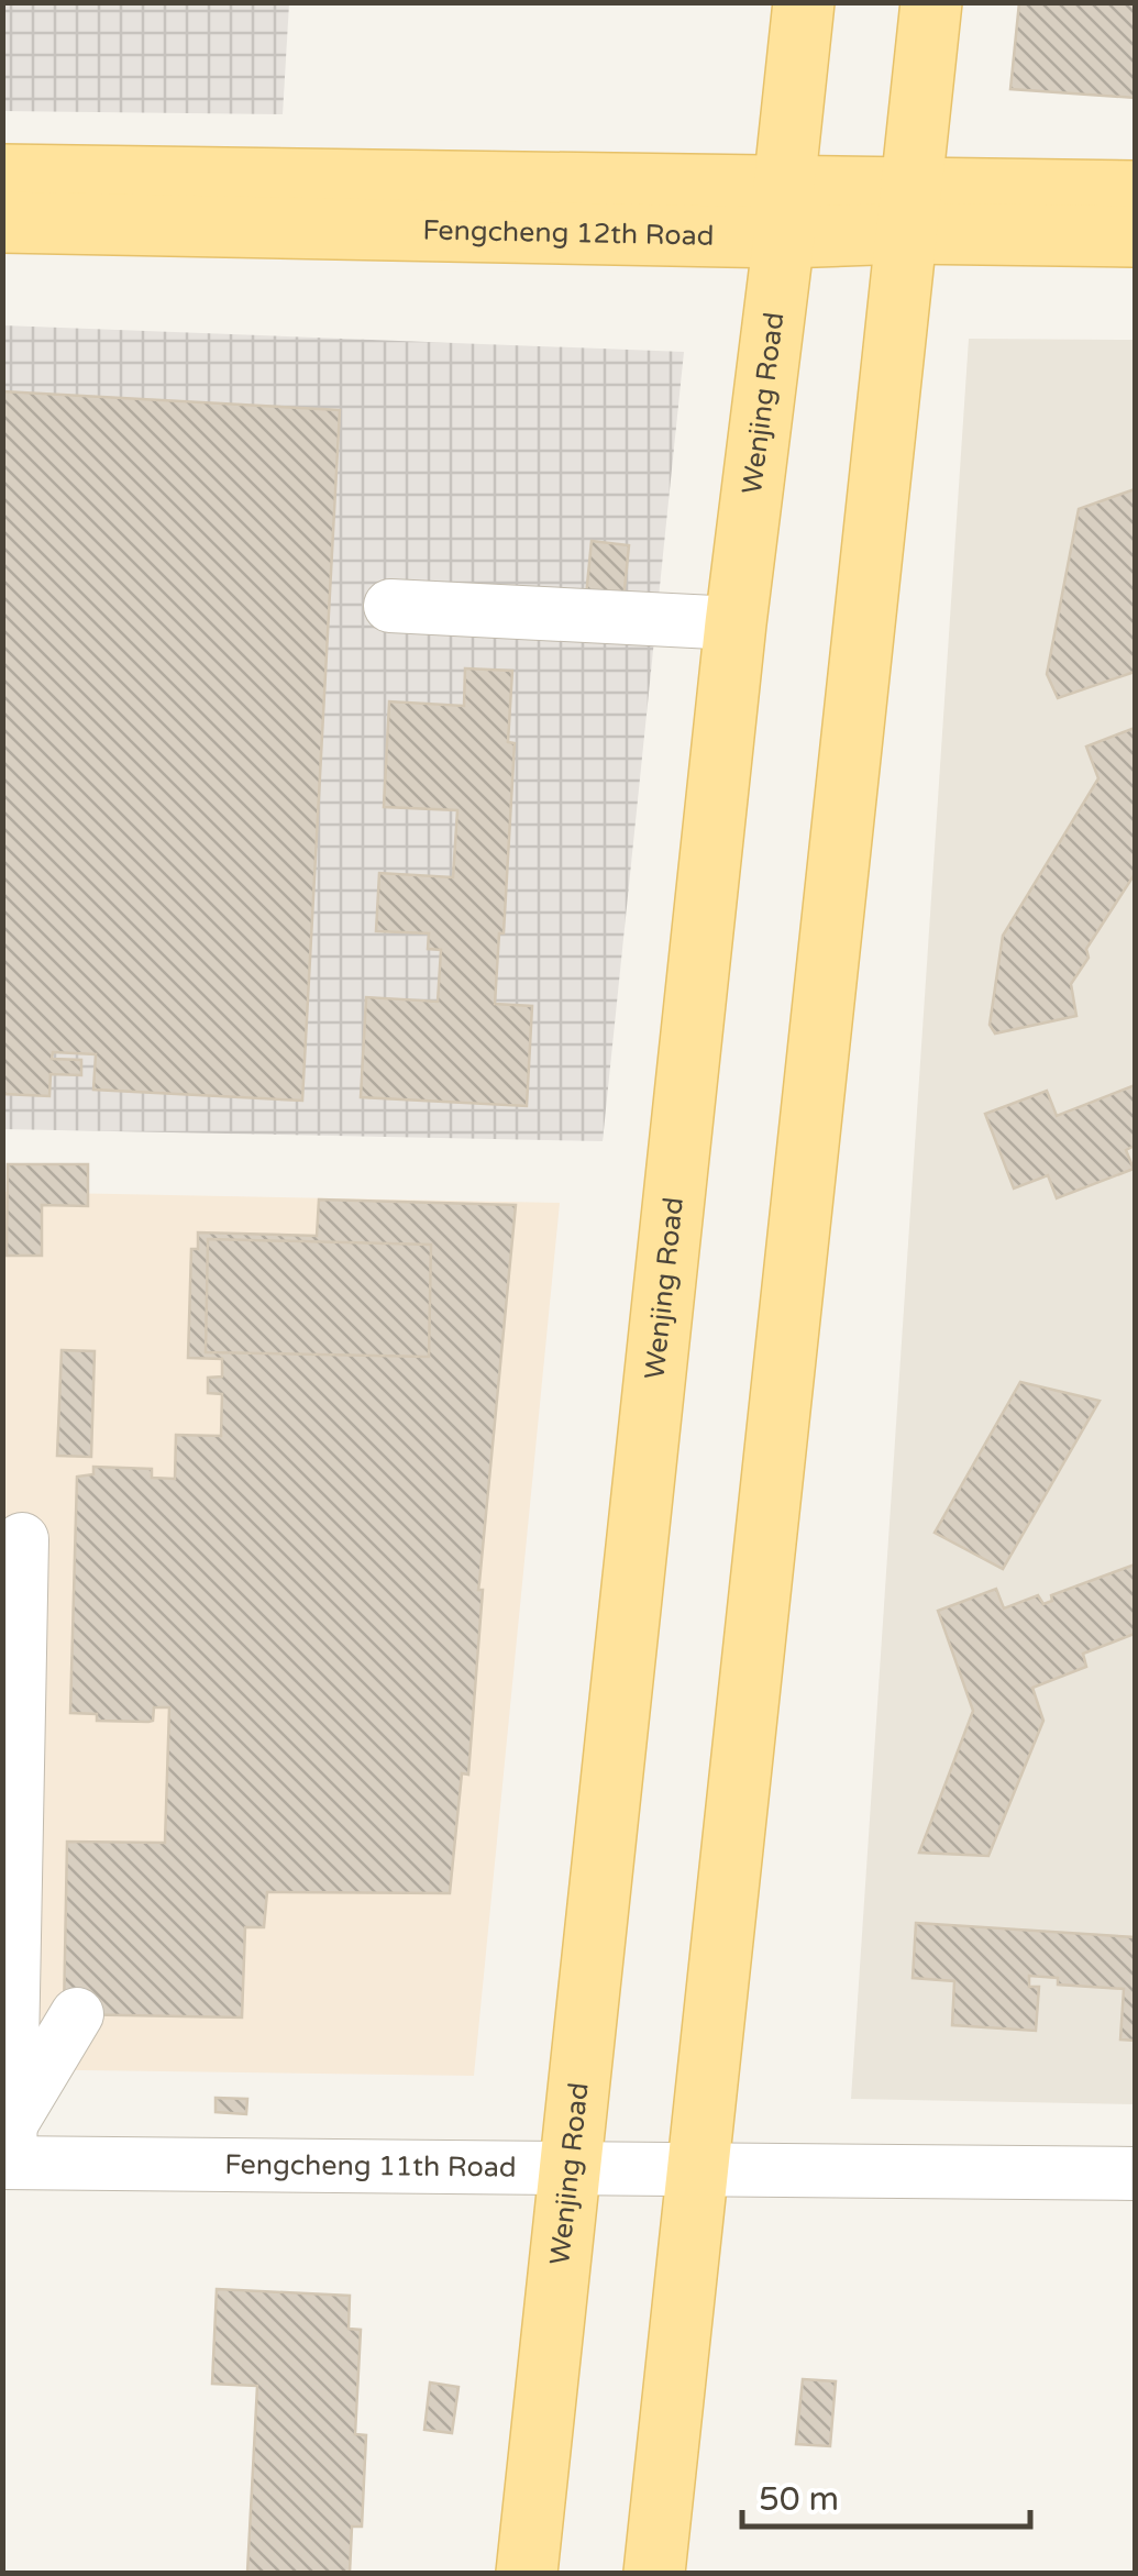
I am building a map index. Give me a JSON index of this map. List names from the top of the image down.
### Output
{
  "streets": {
    "main road": ["Fengcheng 12th Road", "Wenjing Road"],
    "street": ["Fengcheng 11th Road"]
  },
  "crossings": [
    ["Fengcheng 12th Road", "Wenjing Road"],
    ["Wenjing Road", "Fengcheng 11th Road"]
  ],
  "scale_bar": "50 m"
}
